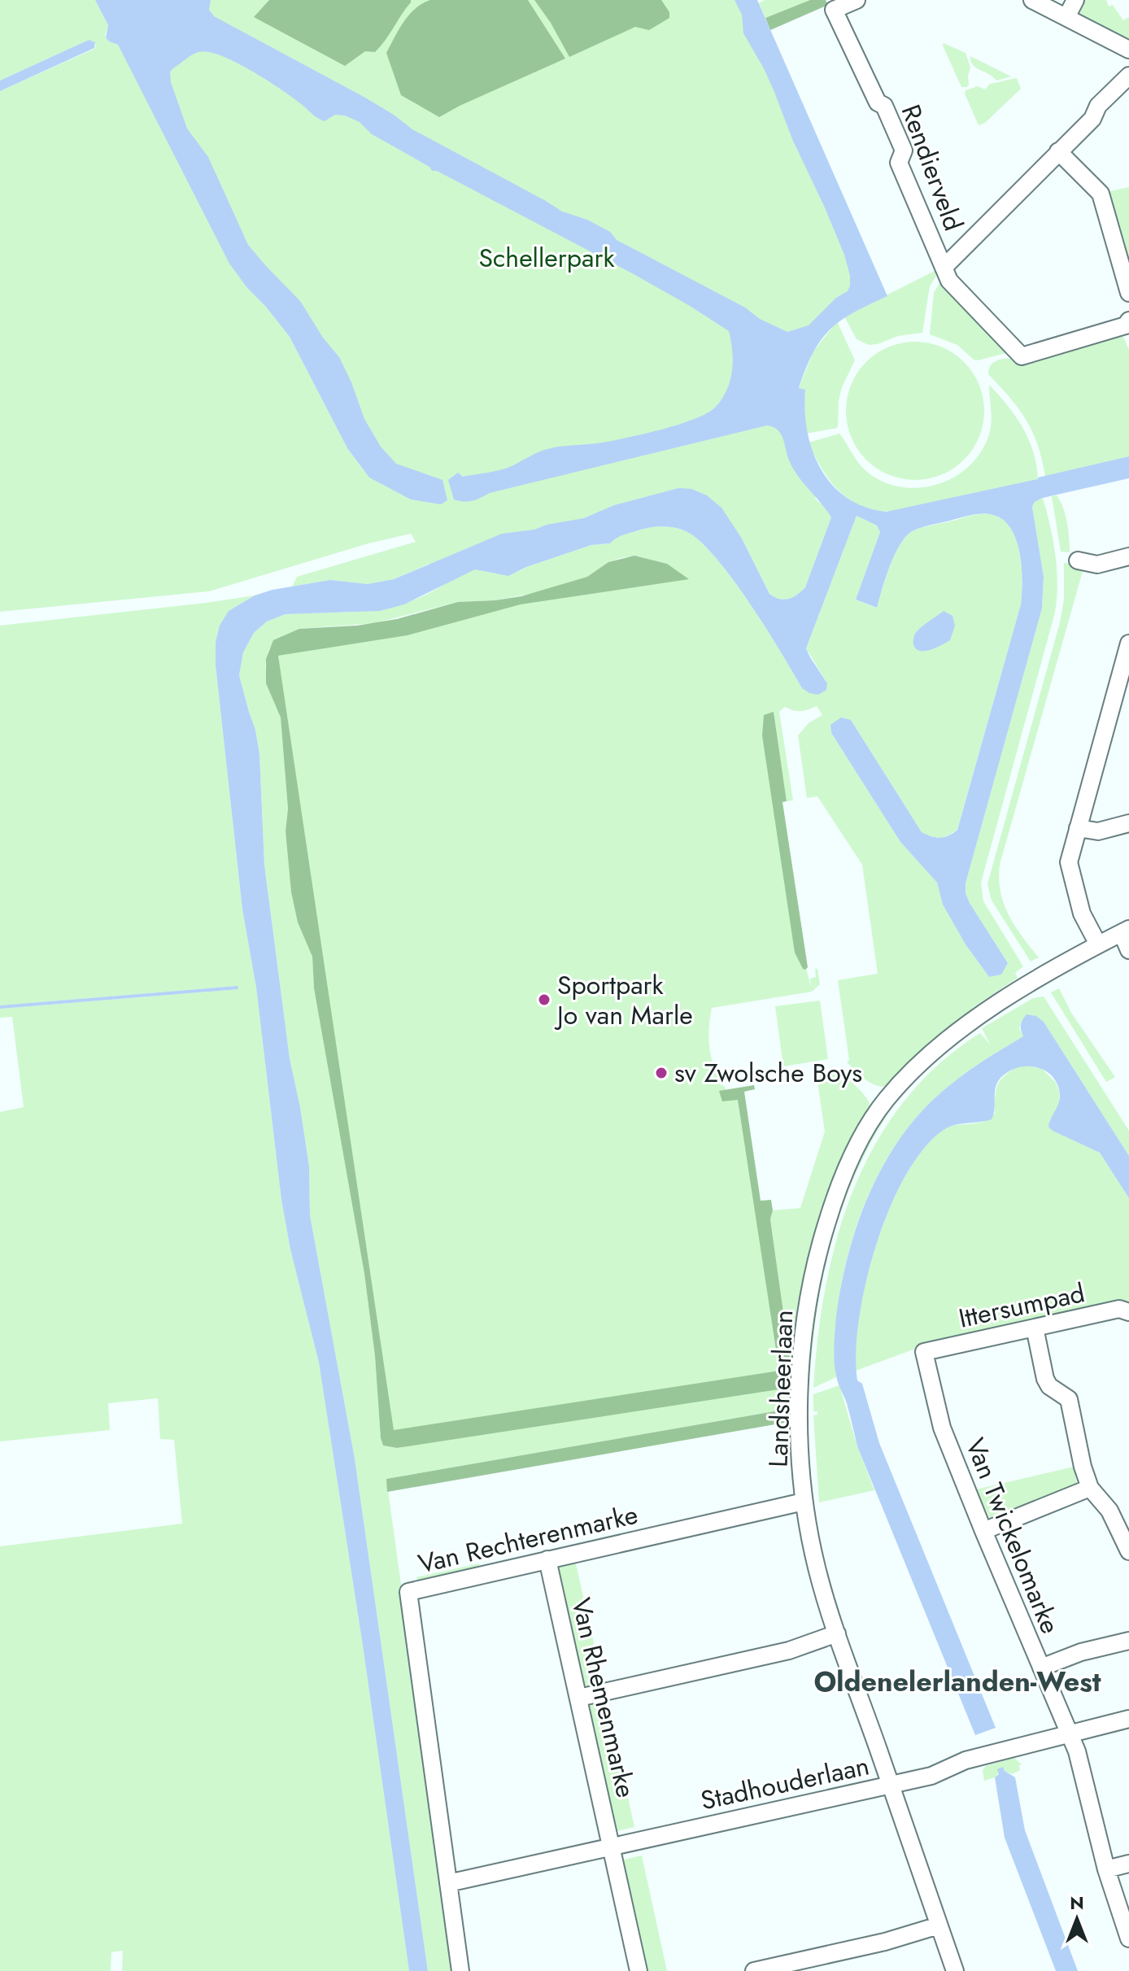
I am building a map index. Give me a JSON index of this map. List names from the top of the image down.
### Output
{
  "streets": {
    "street": [
      "Rendierveld",
      "Ittersumpad",
      "Landsheerlaan",
      "Van Twickelomarke",
      "Van Rechterenmarke",
      "Van Rhemenmarke",
      "Stadhouderlaan"
    ]
  },
  "crossings": [
    ["Ittersumpad", "Van Twickelomarke"],
    ["Landsheerlaan", "Van Rechterenmarke"],
    ["Landsheerlaan", "Stadhouderlaan"],
    ["Van Twickelomarke", "Stadhouderlaan"],
    ["Van Rechterenmarke", "Van Rhemenmarke"],
    ["Van Rechterenmarke", "Stadhouderlaan"],
    ["Van Rhemenmarke", "Stadhouderlaan"]
  ],
  "districts": ["Oldenelerlanden-West"],
  "parks": ["Schellerpark"],
  "places": ["Sportpark Jo van Marle", "sv Zwolsche Boys"],
  "north": "top"
}
